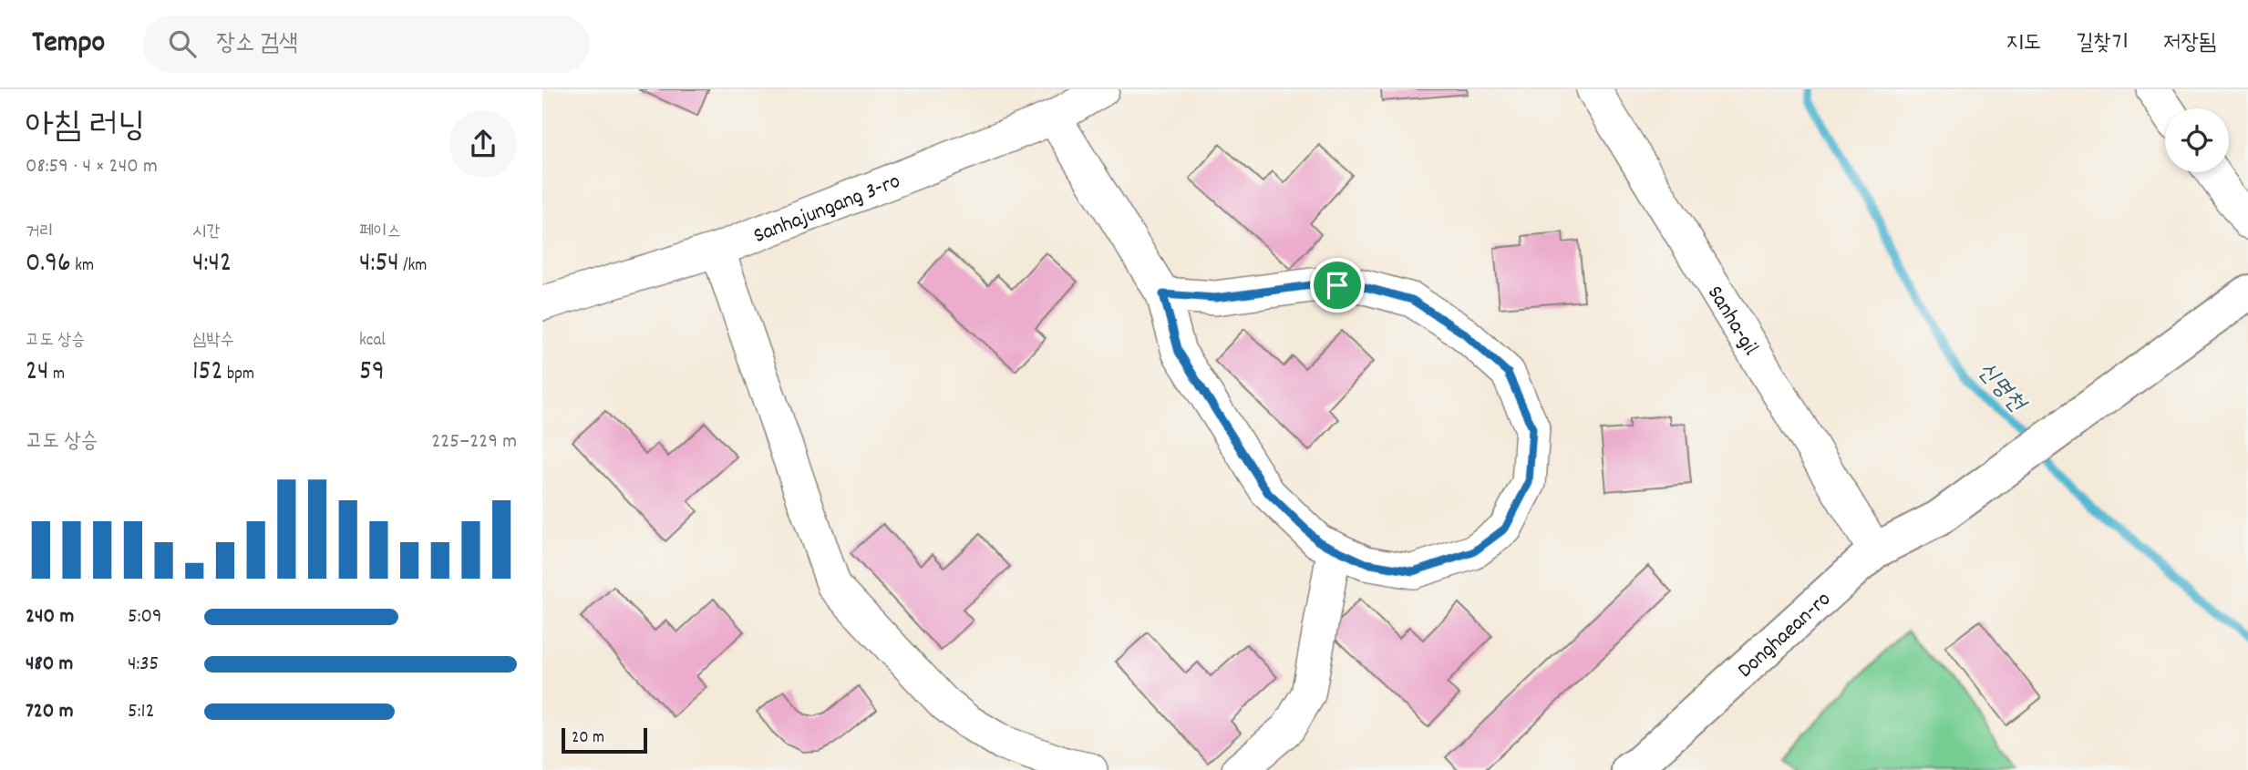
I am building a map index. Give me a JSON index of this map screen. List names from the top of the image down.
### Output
{
  "streets": {
    "main road": ["Donghaean-ro"],
    "street": ["Sanhajungang 3-ro", "Sanha-gil"]
  },
  "crossings": [
    ["Sanha-gil", "Donghaean-ro"]
  ],
  "water": ["신명천"],
  "scale_bar": "20 m",
  "page": {
    "header": "Tempo",
    "search": "장소 검색",
    "nav": ["지도", "길찾기", "저장됨"],
    "heading": ["아침 러닝", "08:59 · 4 × 240 m"],
    "stats": [
      ["거리", "0.96 km"],
      ["시간", "4:42"],
      ["페이스", "4:54 /km"],
      ["고도 상승", "24 m"],
      ["심박수", "152 bpm"],
      ["kcal", "59"]
    ],
    "chart": ["고도 상승", "225–229 m"],
    "list": [
      {
        "name": "240 m",
        "note": "5:09"
      },
      {
        "name": "480 m",
        "note": "4:35"
      },
      {
        "name": "720 m",
        "note": "5:12"
      }
    ],
    "scale": "20 m"
  }
}
